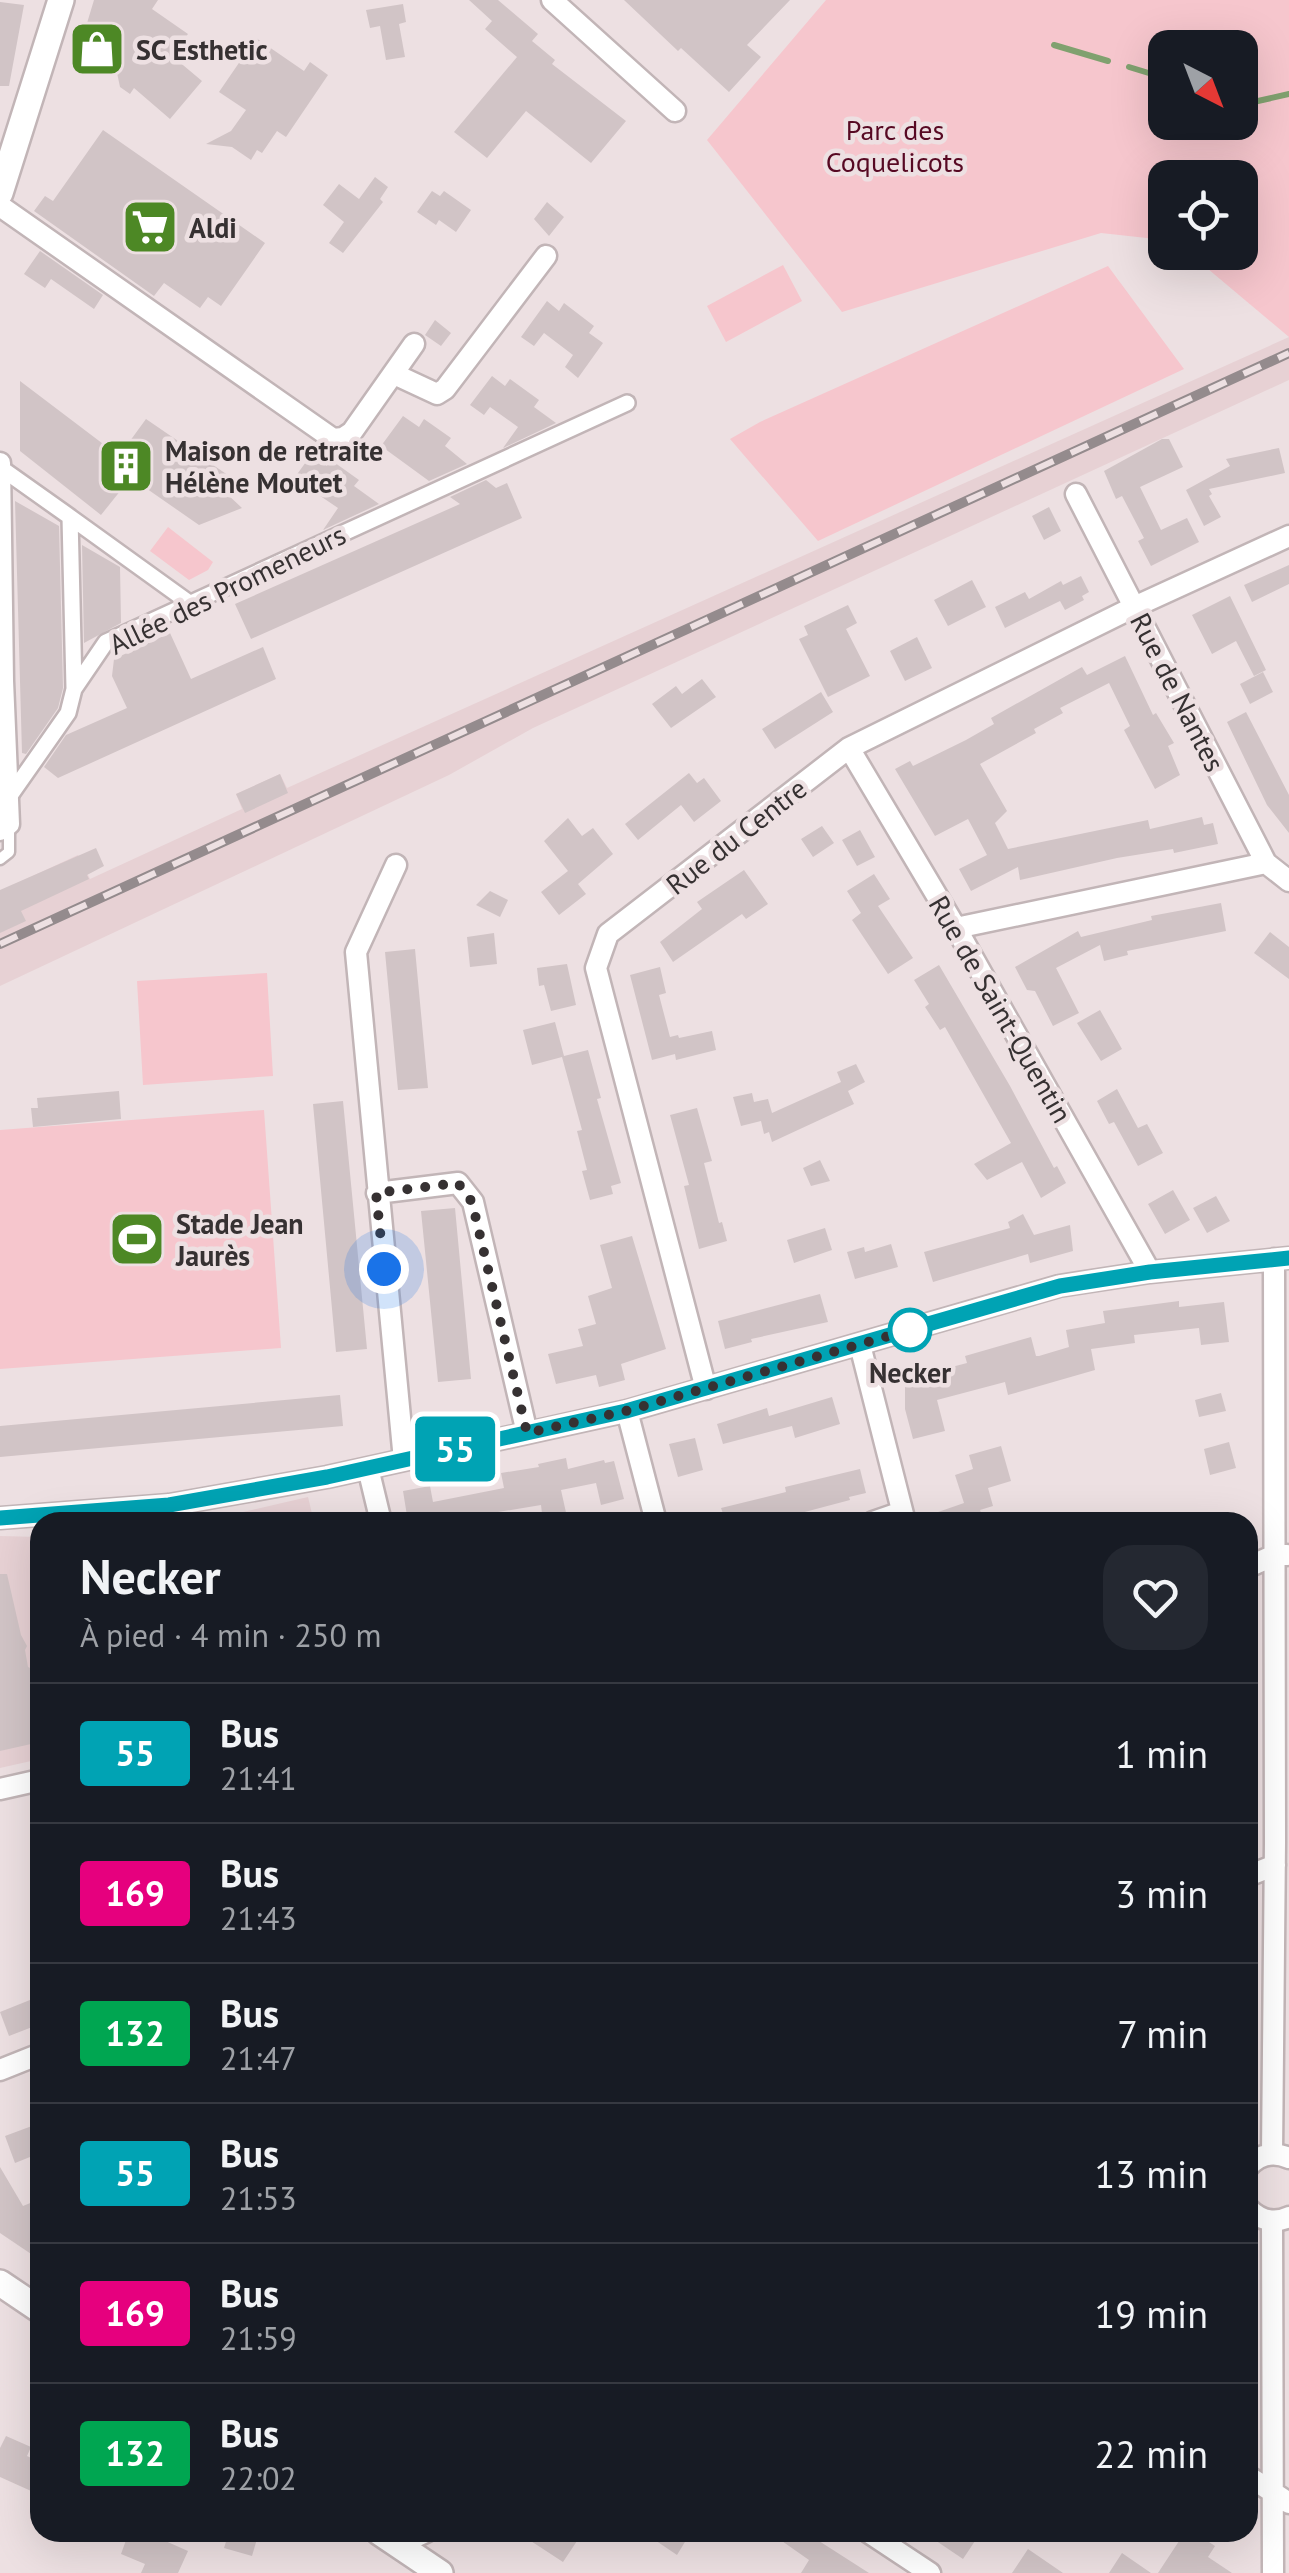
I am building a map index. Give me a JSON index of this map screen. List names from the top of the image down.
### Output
{
  "streets": {
    "street": [
      "Allée des Promeneurs",
      "Rue de Nantes",
      "Rue du Centre",
      "Rue de Saint-Quentin"
    ]
  },
  "crossings": [
    ["Rue de Nantes", "Rue du Centre"],
    ["Rue du Centre", "Rue de Saint-Quentin"]
  ],
  "parks": ["Parc des Coquelicots"],
  "places": {
    "shop": ["SC Esthetic"],
    "supermarket": ["Aldi"],
    "building": ["Maison de retraite Hélène Moutet"],
    "sports": ["Stade Jean Jaurès"],
    "other": ["Necker"]
  },
  "lines": ["bus line 55"],
  "north": "bottom right",
  "page": {
    "on_map": "55",
    "heading": ["Necker", "À pied · 4 min · 250 m"],
    "list": [
      {
        "mark": "55",
        "name": "Bus",
        "note": "21:41",
        "value": "1 min"
      },
      {
        "mark": "169",
        "name": "Bus",
        "note": "21:43",
        "value": "3 min"
      },
      {
        "mark": "132",
        "name": "Bus",
        "note": "21:47",
        "value": "7 min"
      },
      {
        "mark": "55",
        "name": "Bus",
        "note": "21:53",
        "value": "13 min"
      },
      {
        "mark": "169",
        "name": "Bus",
        "note": "21:59",
        "value": "19 min"
      },
      {
        "mark": "132",
        "name": "Bus",
        "note": "22:02",
        "value": "22 min"
      }
    ]
  }
}
